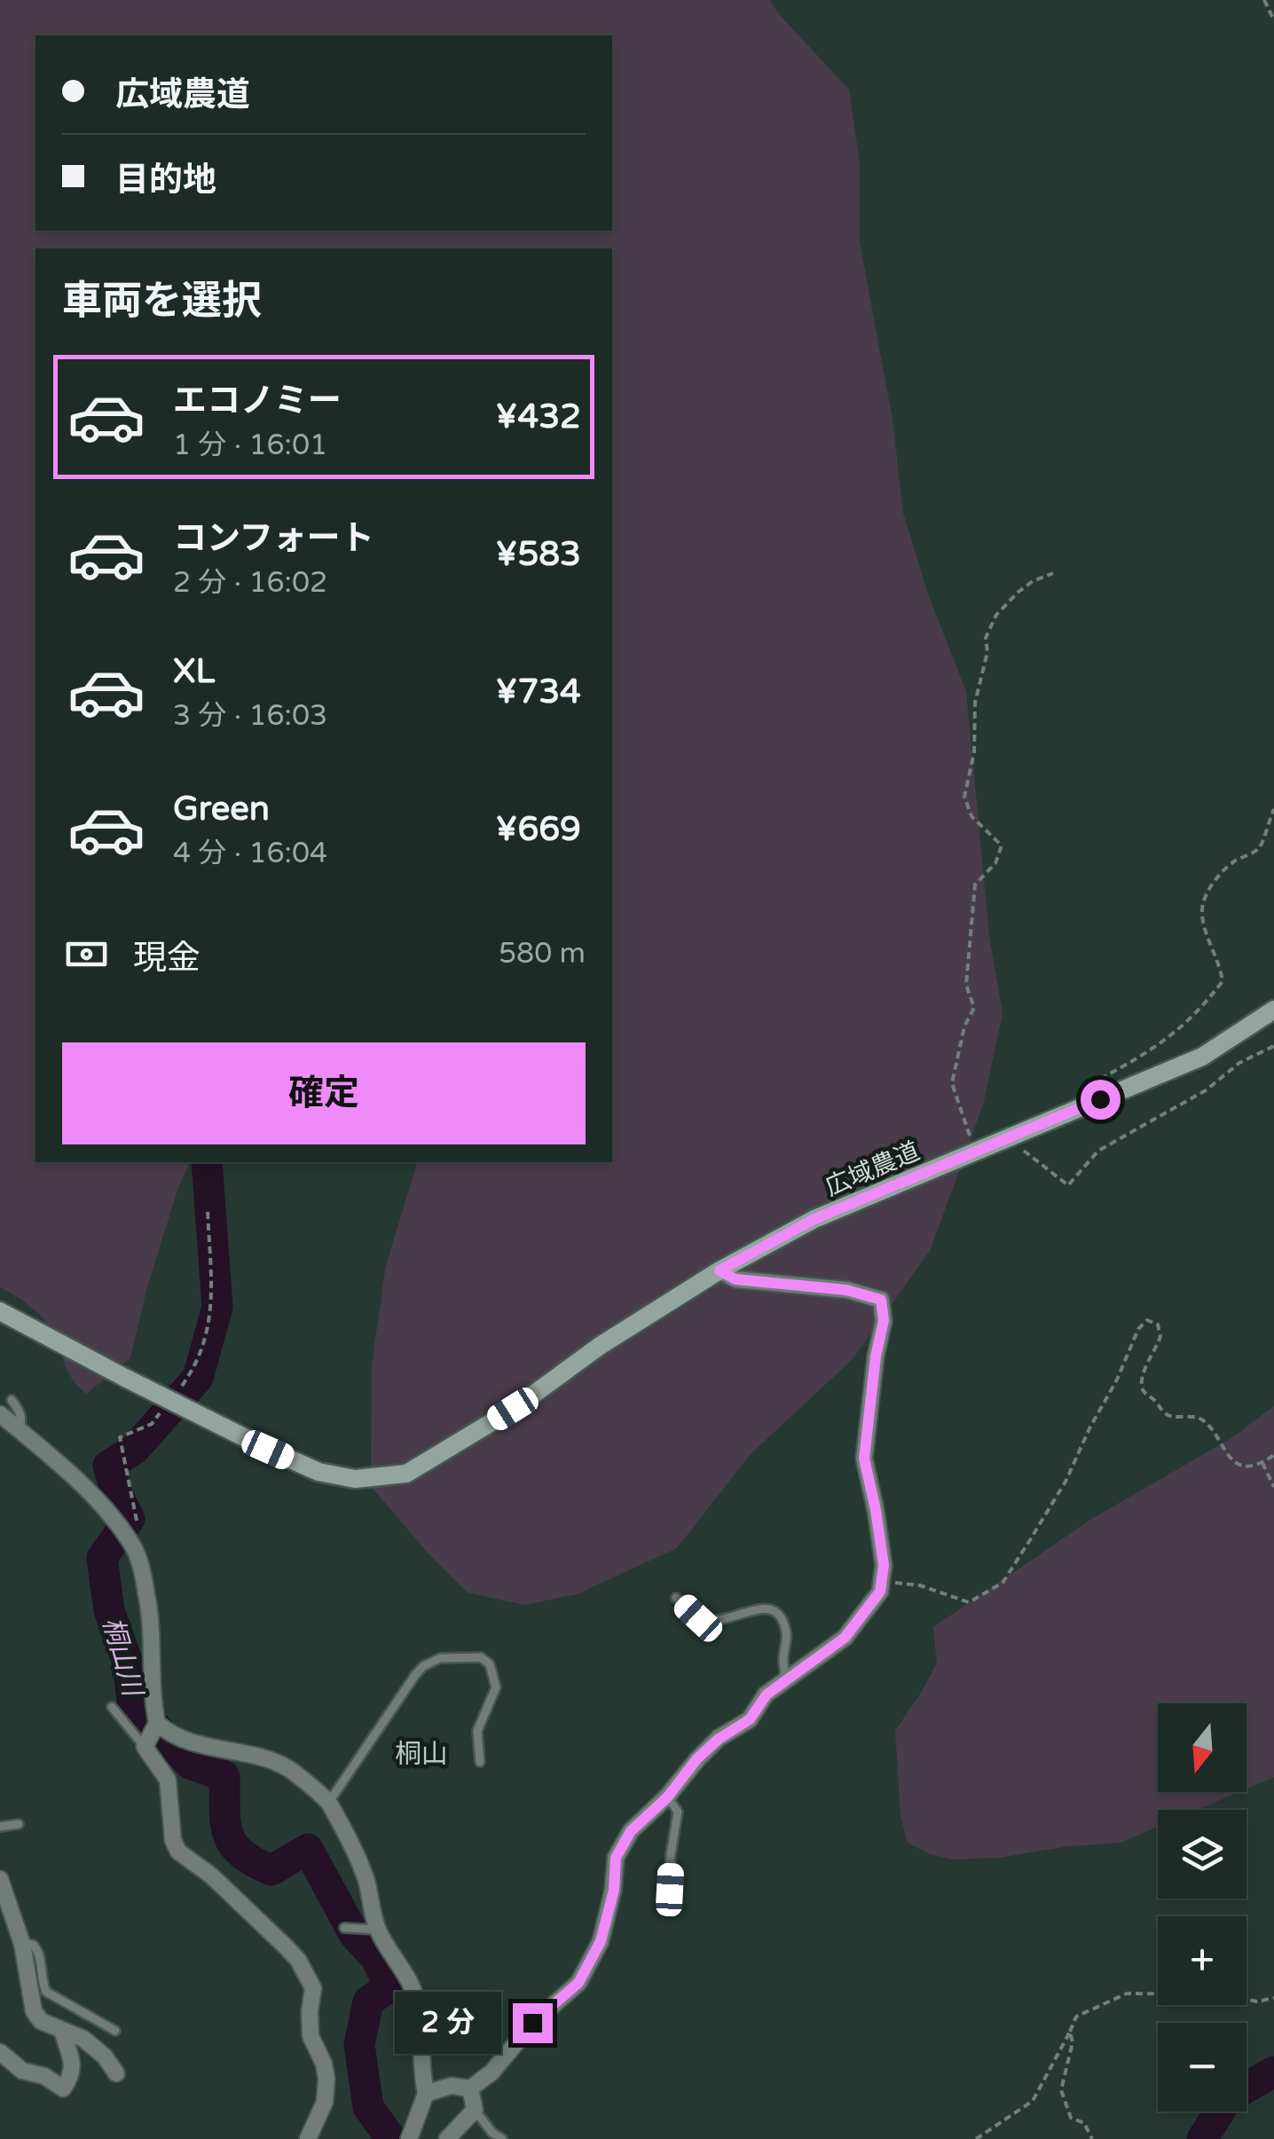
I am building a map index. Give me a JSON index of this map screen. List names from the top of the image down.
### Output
{
  "streets": {
    "street": ["広域農道"]
  },
  "districts": ["桐山"],
  "water": ["桐山川"],
  "north": "bottom",
  "page": {
    "banner": ["広域農道", "目的地"],
    "heading": "車両を選択",
    "list": [
      {
        "name": "エコノミー",
        "note": "1 分 · 16:01",
        "value": "¥432"
      },
      {
        "name": "コンフォート",
        "note": "2 分 · 16:02",
        "value": "¥583"
      },
      {
        "name": "XL",
        "note": "3 分 · 16:03",
        "value": "¥734"
      },
      {
        "name": "Green",
        "note": "4 分 · 16:04",
        "value": "¥669"
      }
    ],
    "pay": ["現金", "580 m"],
    "buttons": "確定",
    "map_buttons": ["+", "−"],
    "bubble": "2 分"
  }
}
